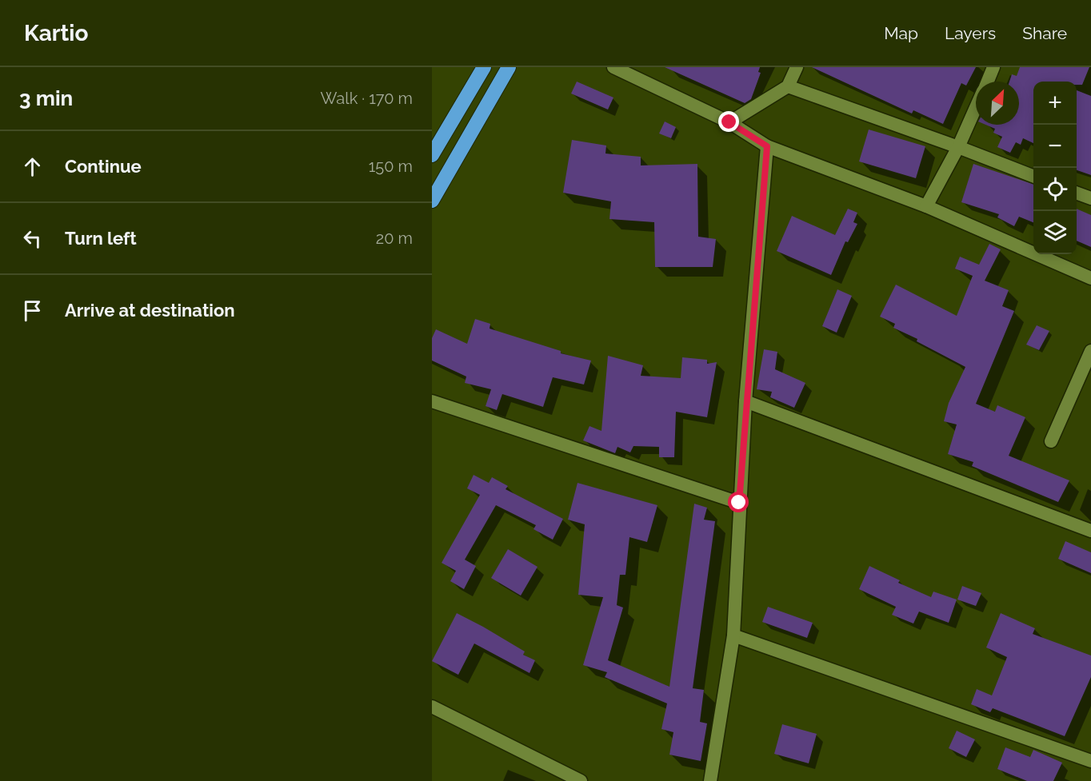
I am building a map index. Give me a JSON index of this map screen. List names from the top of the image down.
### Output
{
  "north": "top right",
  "page": {
    "header": "Kartio",
    "nav": ["Map", "Layers", "Share"],
    "heading": ["3 min", "Walk · 170 m"],
    "map_buttons": ["+", "−"],
    "list": [
      ["Continue", "150 m"],
      ["Turn left", "20 m"],
      "Arrive at destination"
    ]
  }
}
